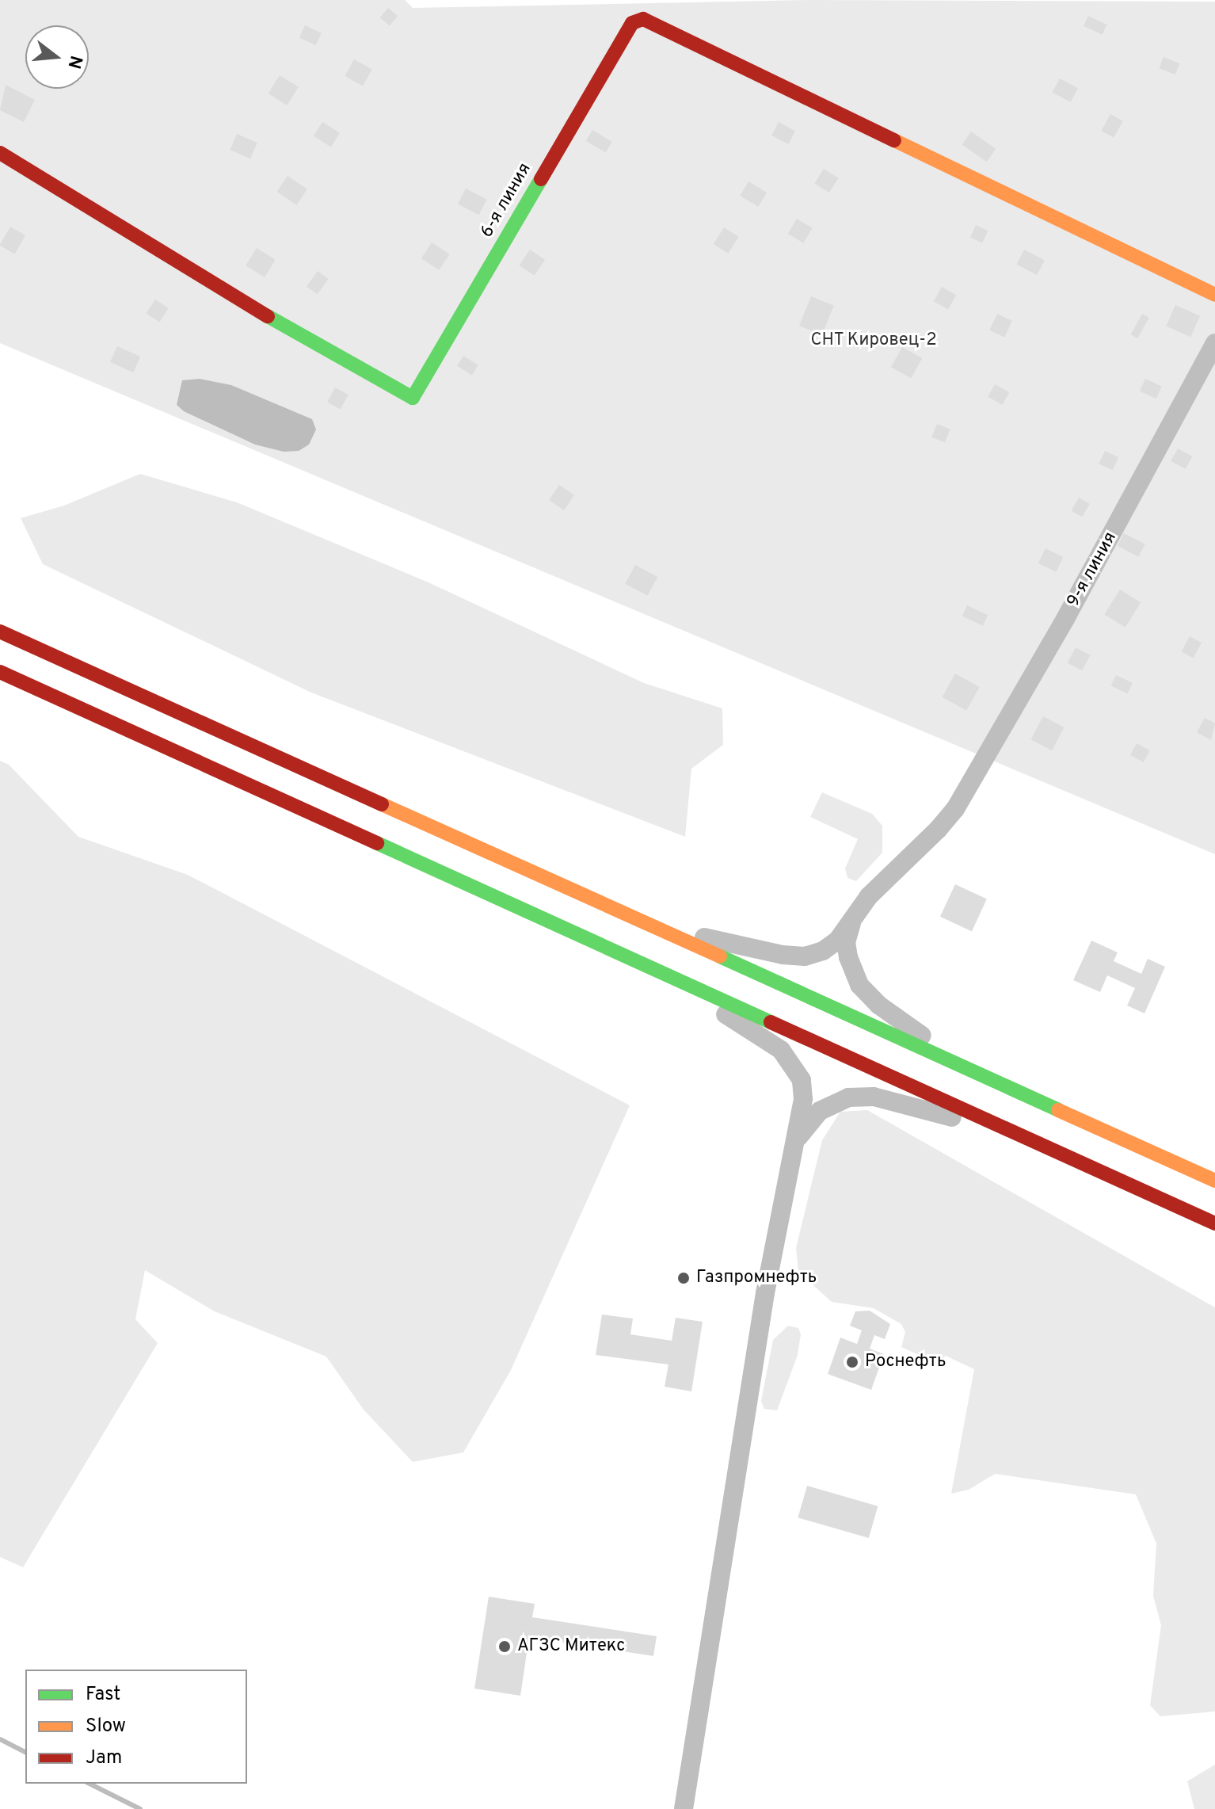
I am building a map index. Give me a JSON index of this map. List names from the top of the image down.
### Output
{
  "streets": {
    "main road": ["6-я линия"],
    "street": ["9-я линия"]
  },
  "parks": ["СНТ Кировец-2"],
  "places": ["Газпромнефть", "Роснефть", "АГЗС Митекс"],
  "legend": ["Fast", "Slow", "Jam"],
  "north": "right"
}
